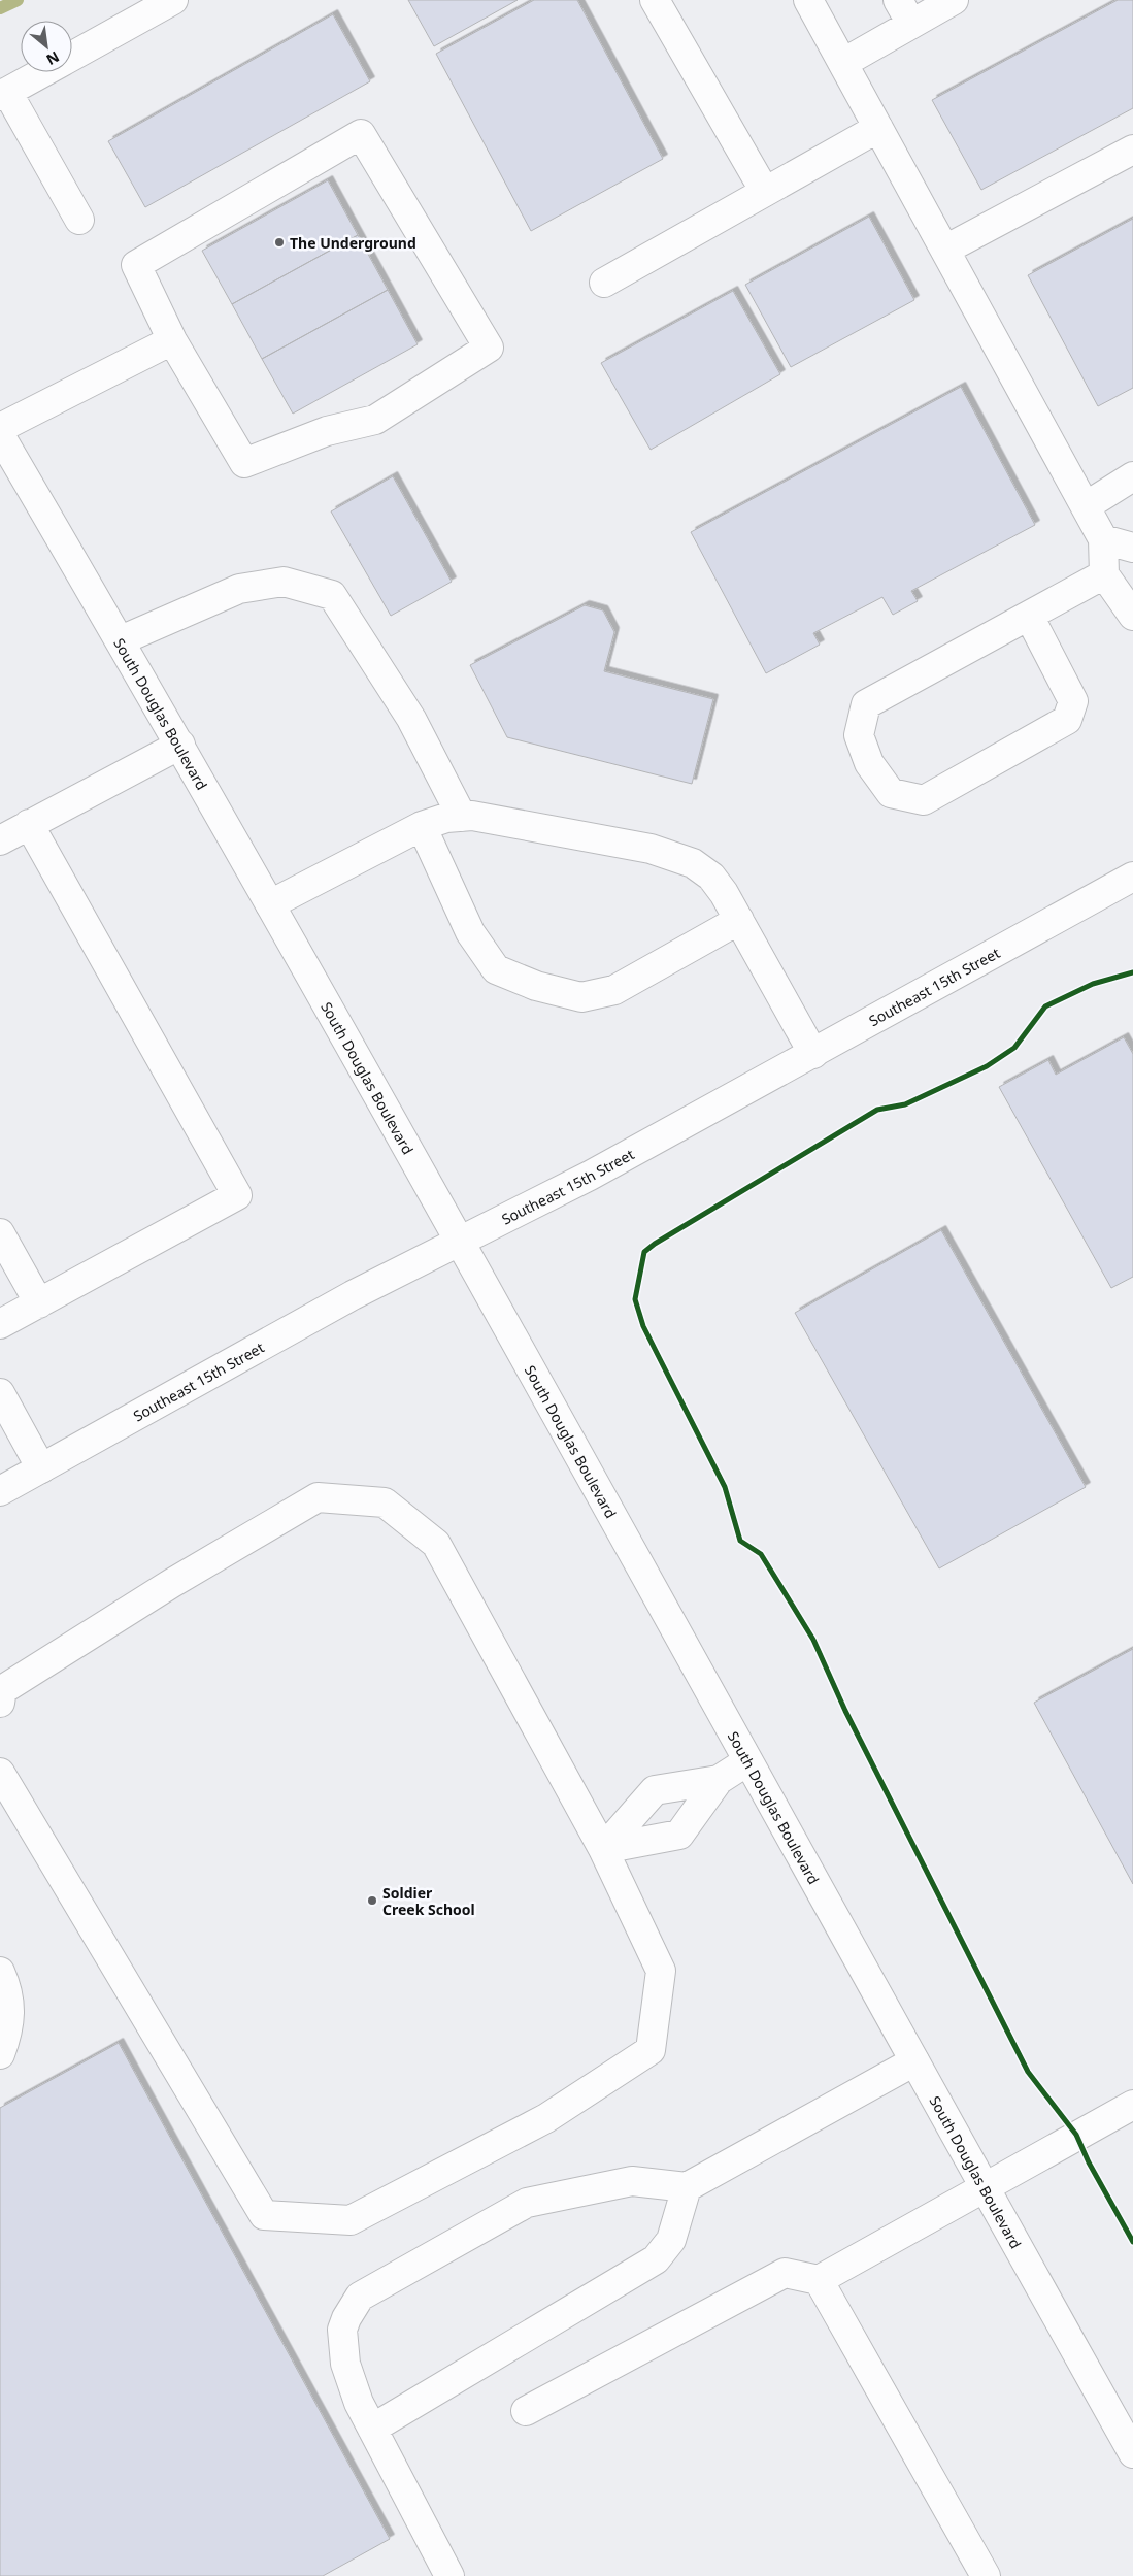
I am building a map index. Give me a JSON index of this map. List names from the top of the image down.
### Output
{
  "streets": {
    "main road": ["South Douglas Boulevard", "Southeast 15th Street"]
  },
  "crossings": [
    ["South Douglas Boulevard", "Southeast 15th Street"]
  ],
  "places": ["The Underground", "Soldier Creek School"],
  "north": "bottom right"
}
